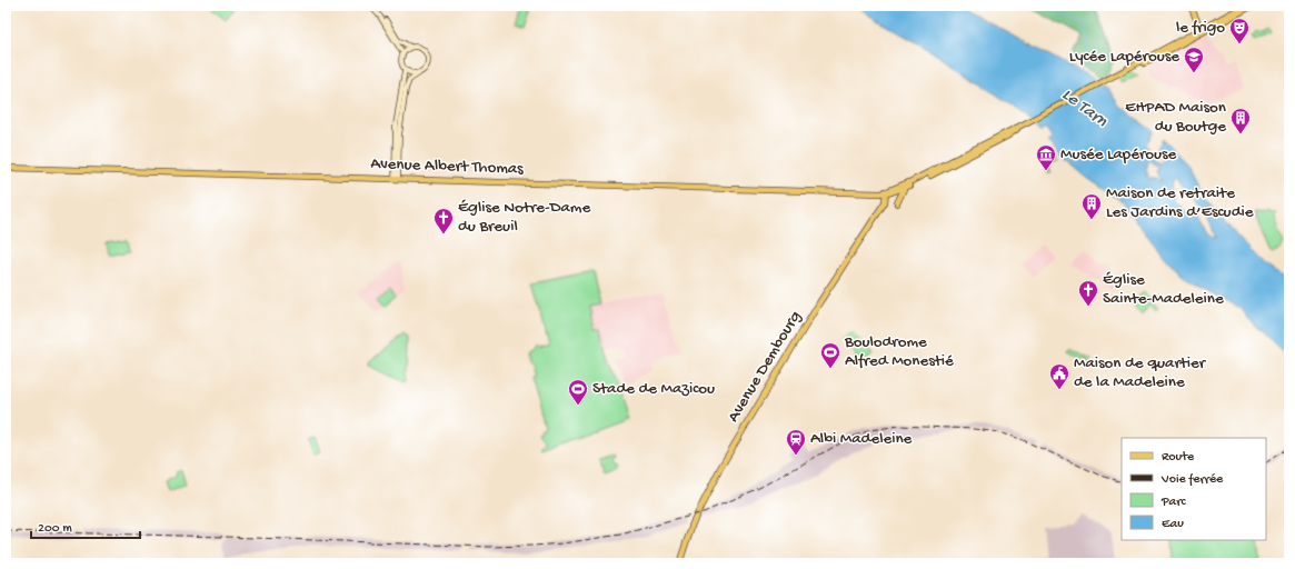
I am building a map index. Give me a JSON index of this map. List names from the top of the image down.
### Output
{
  "streets": {
    "main road": ["Avenue Albert Thomas", "Avenue Dembourg"]
  },
  "crossings": [
    ["Avenue Albert Thomas", "Avenue Dembourg"]
  ],
  "water": ["Le Tarn"],
  "places": {
    "theatre": ["le frigo"],
    "school or university": ["Lycée Lapérouse"],
    "building": ["EHPAD Maison du Boutge", "Maison de retraite Les Jardins d’Escudie"],
    "museum": ["Musée Lapérouse"],
    "church": ["Église Notre-Dame du Breuil", "Église Sainte-Madeleine"],
    "sports": ["Boulodrome Alfred Monestié", "Stade de Mazicou"],
    "public building": ["Maison de quartier de la Madeleine"],
    "station": ["Albi Madeleine"]
  },
  "legend": [
    "Route",
    "Voie ferrée",
    "Parc",
    "Eau"
  ],
  "scale_bar": "200 m"
}
